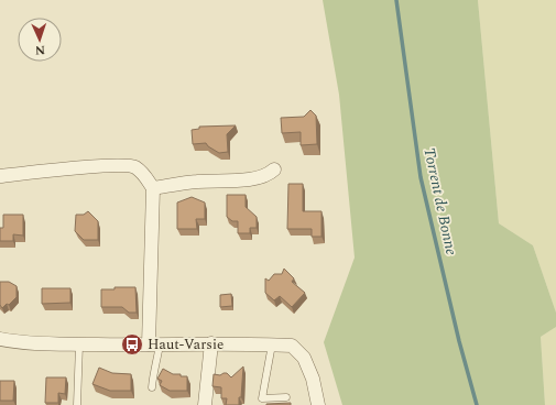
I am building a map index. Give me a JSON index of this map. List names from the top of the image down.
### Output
{
  "water": ["Torrent de Bonne"],
  "places": {
    "bus stop": ["Haut-Varsie"]
  },
  "north": "bottom"
}
